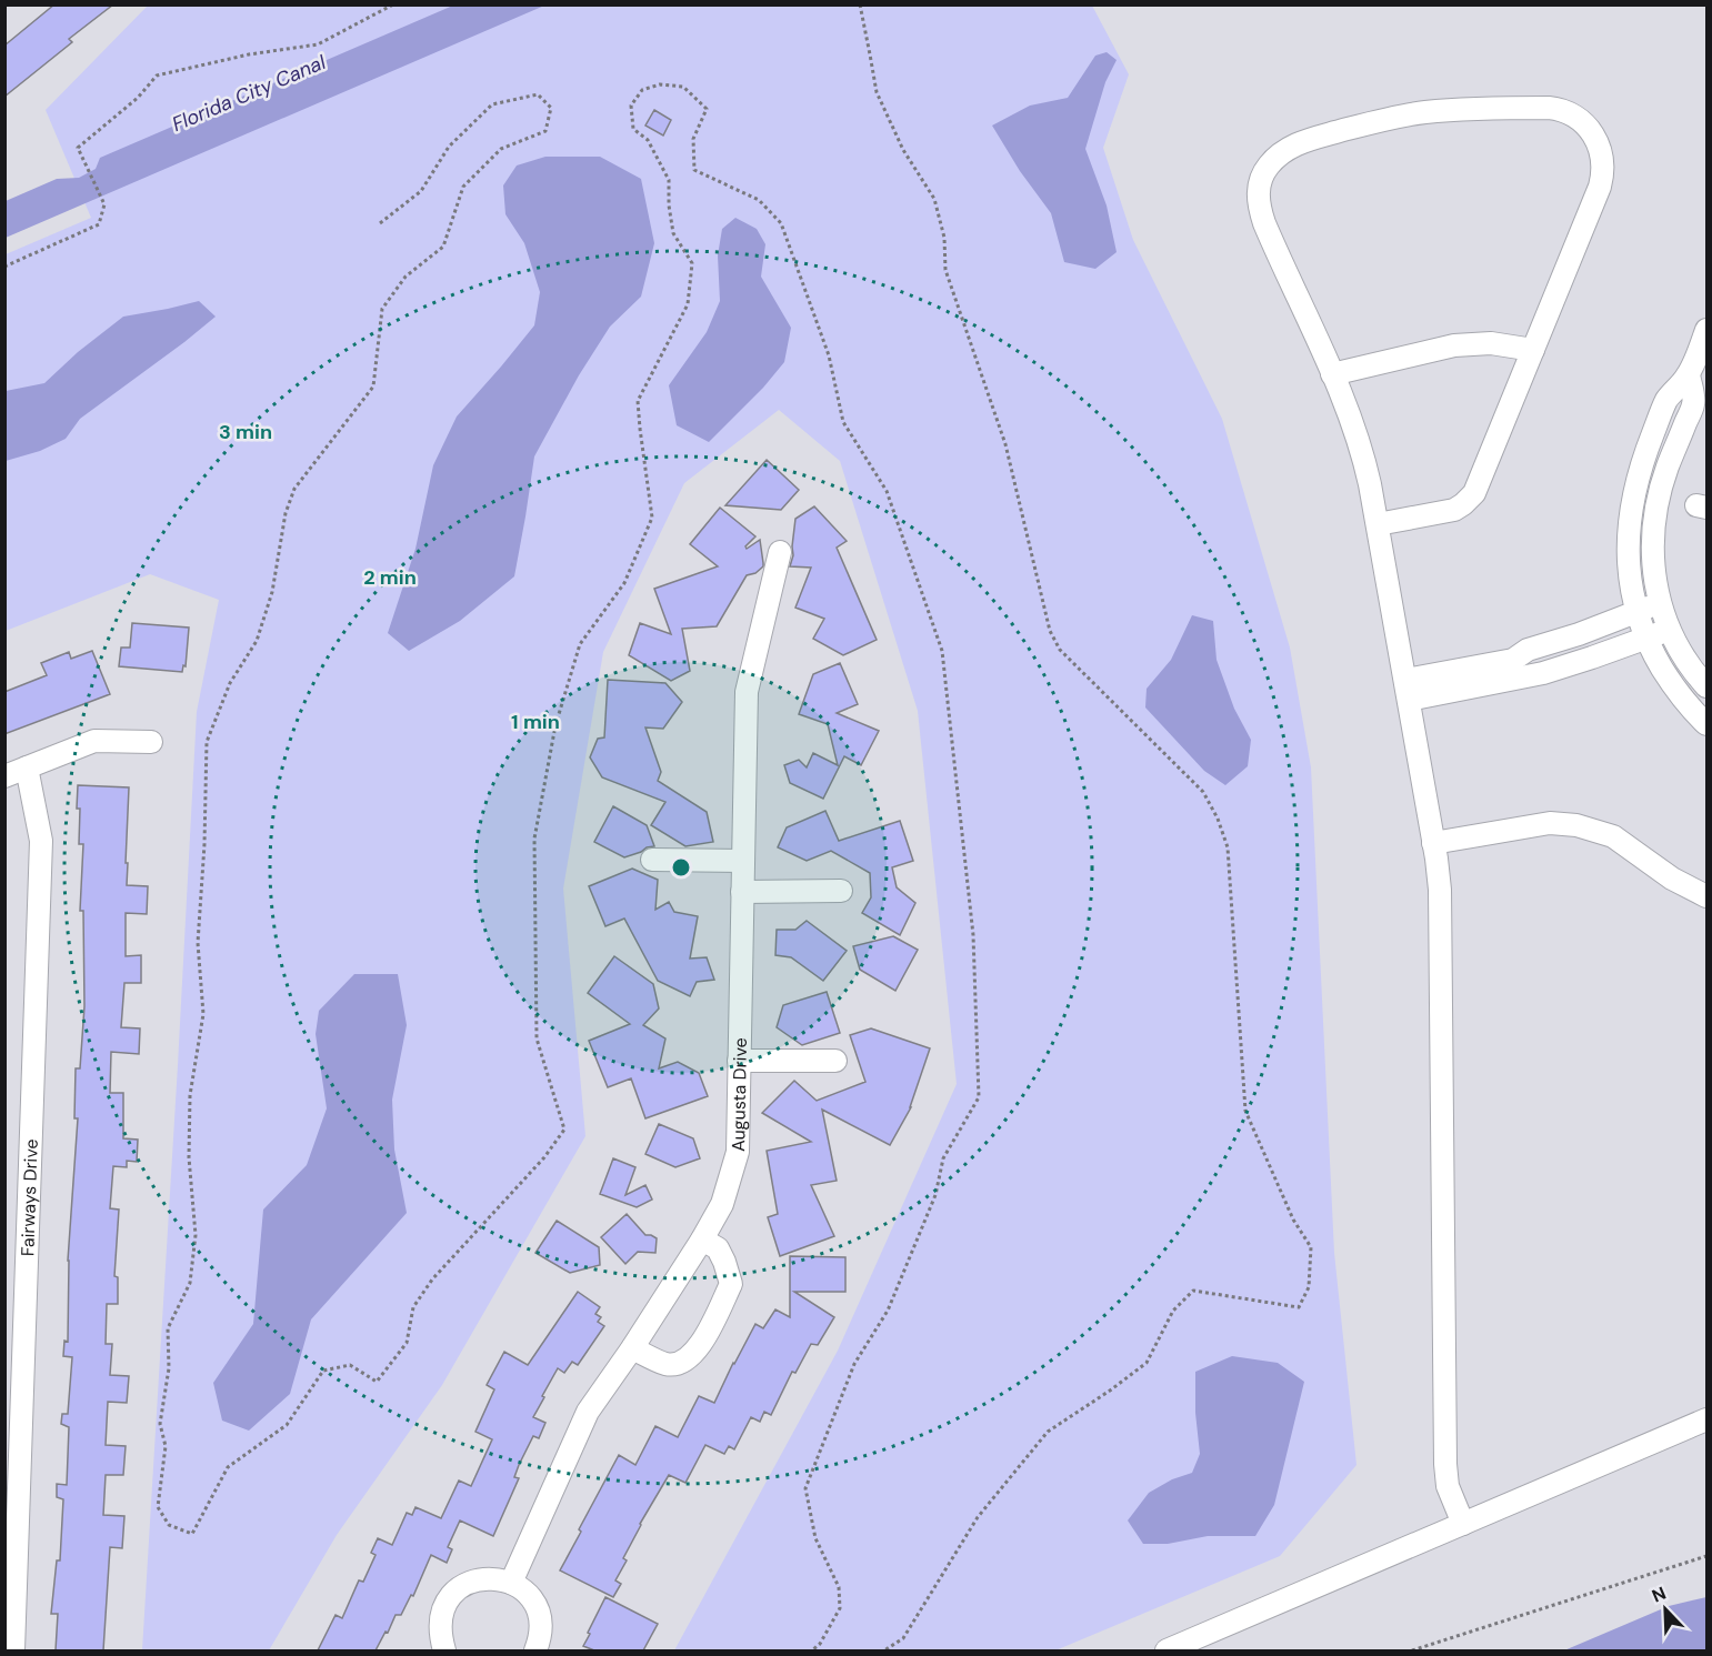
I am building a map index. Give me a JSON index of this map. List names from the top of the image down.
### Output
{
  "streets": {
    "street": ["Augusta Drive", "Fairways Drive"]
  },
  "water": ["Florida City Canal"],
  "north": "top left",
  "rings": ["3 min", "2 min", "1 min"]
}
